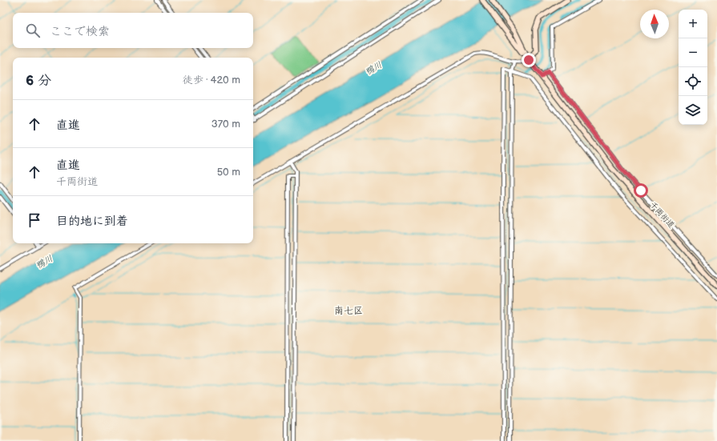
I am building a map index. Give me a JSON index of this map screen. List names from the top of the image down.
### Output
{
  "streets": {
    "street": ["千両街道"]
  },
  "districts": ["南七区"],
  "water": ["鴨川"],
  "north": "top",
  "page": {
    "map_buttons": ["+", "−"],
    "search": "ここで検索",
    "heading": ["6 分", "徒歩 · 420 m"],
    "list": [
      ["直進", "370 m"],
      ["直進", "千両街道", "50 m"],
      "目的地に到着"
    ]
  }
}
